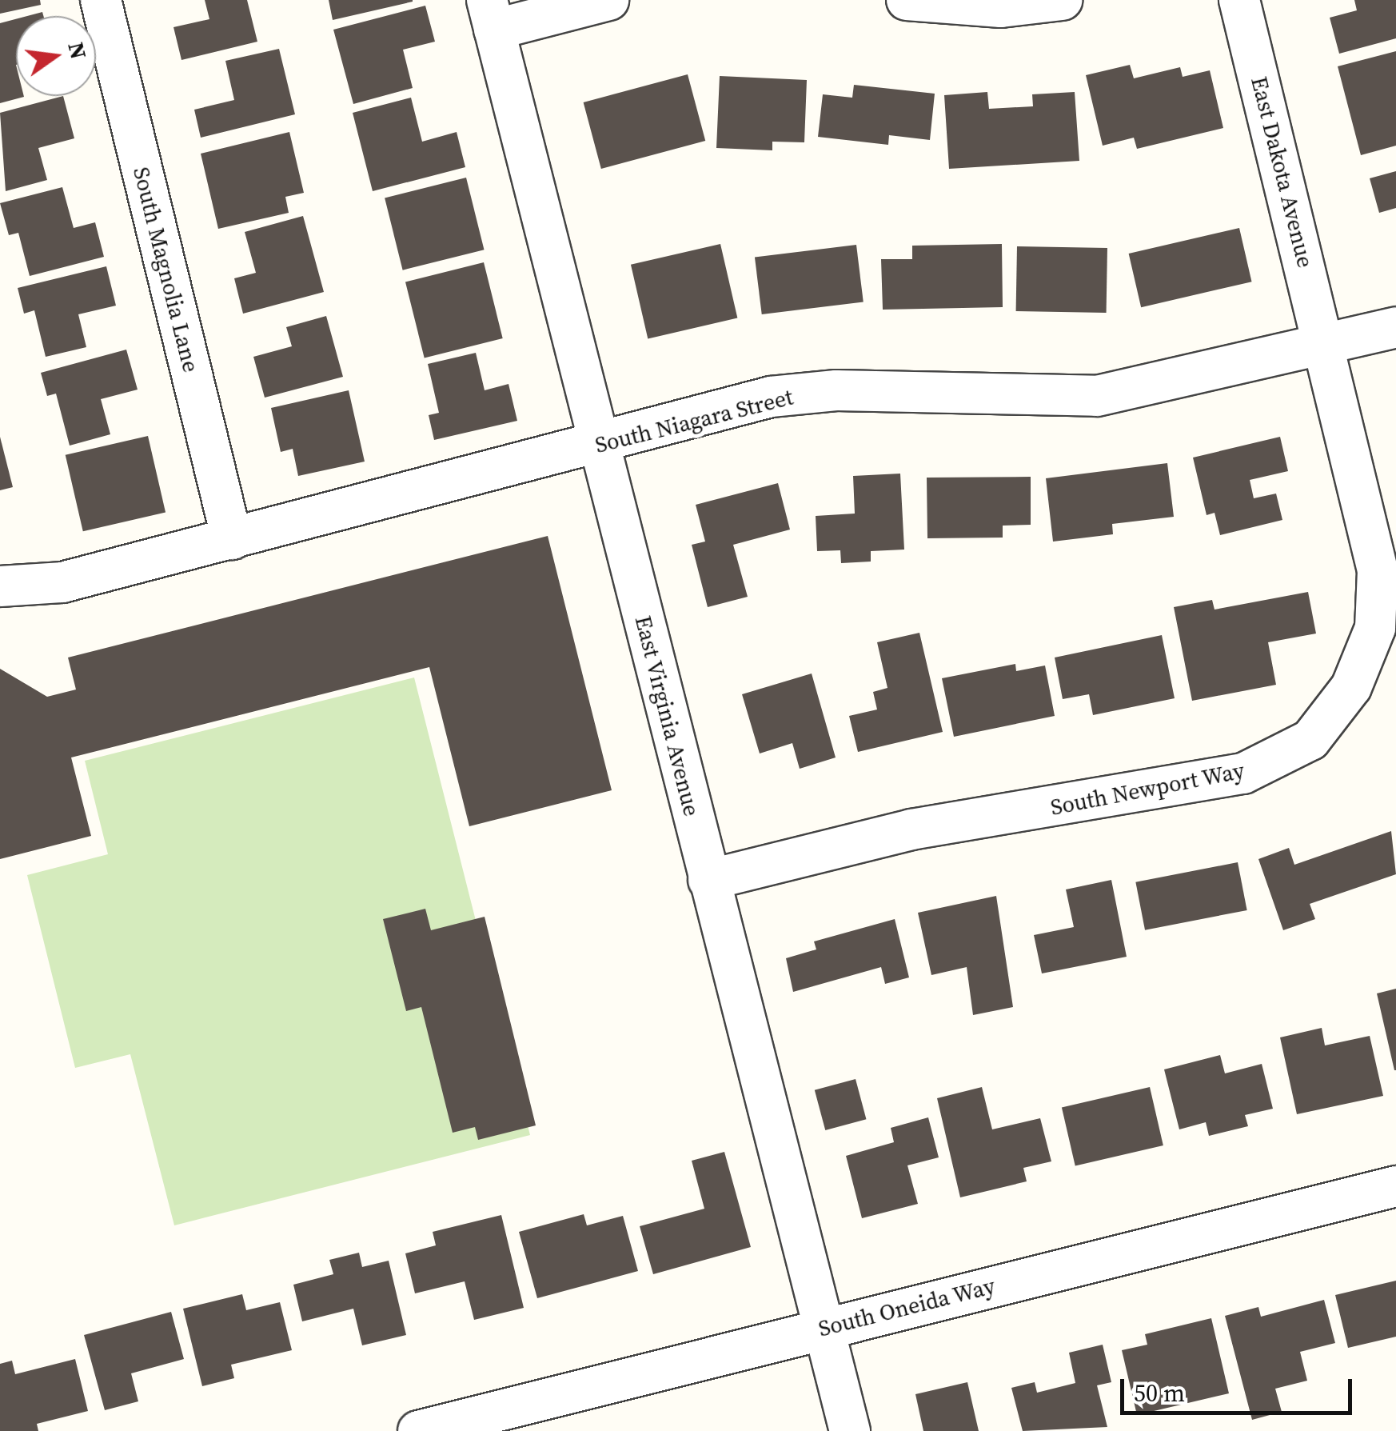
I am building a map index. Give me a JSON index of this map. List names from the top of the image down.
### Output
{
  "streets": {
    "street": [
      "East Dakota Avenue",
      "South Magnolia Lane",
      "South Niagara Street",
      "East Virginia Avenue",
      "South Newport Way",
      "South Oneida Way"
    ]
  },
  "crossings": [
    ["East Dakota Avenue", "South Niagara Street"],
    ["East Dakota Avenue", "South Newport Way"],
    ["South Magnolia Lane", "South Niagara Street"],
    ["South Niagara Street", "East Virginia Avenue"],
    ["South Niagara Street", "South Newport Way"],
    ["East Virginia Avenue", "South Newport Way"],
    ["East Virginia Avenue", "South Oneida Way"]
  ],
  "scale_bar": "50 m",
  "north": "right"
}
